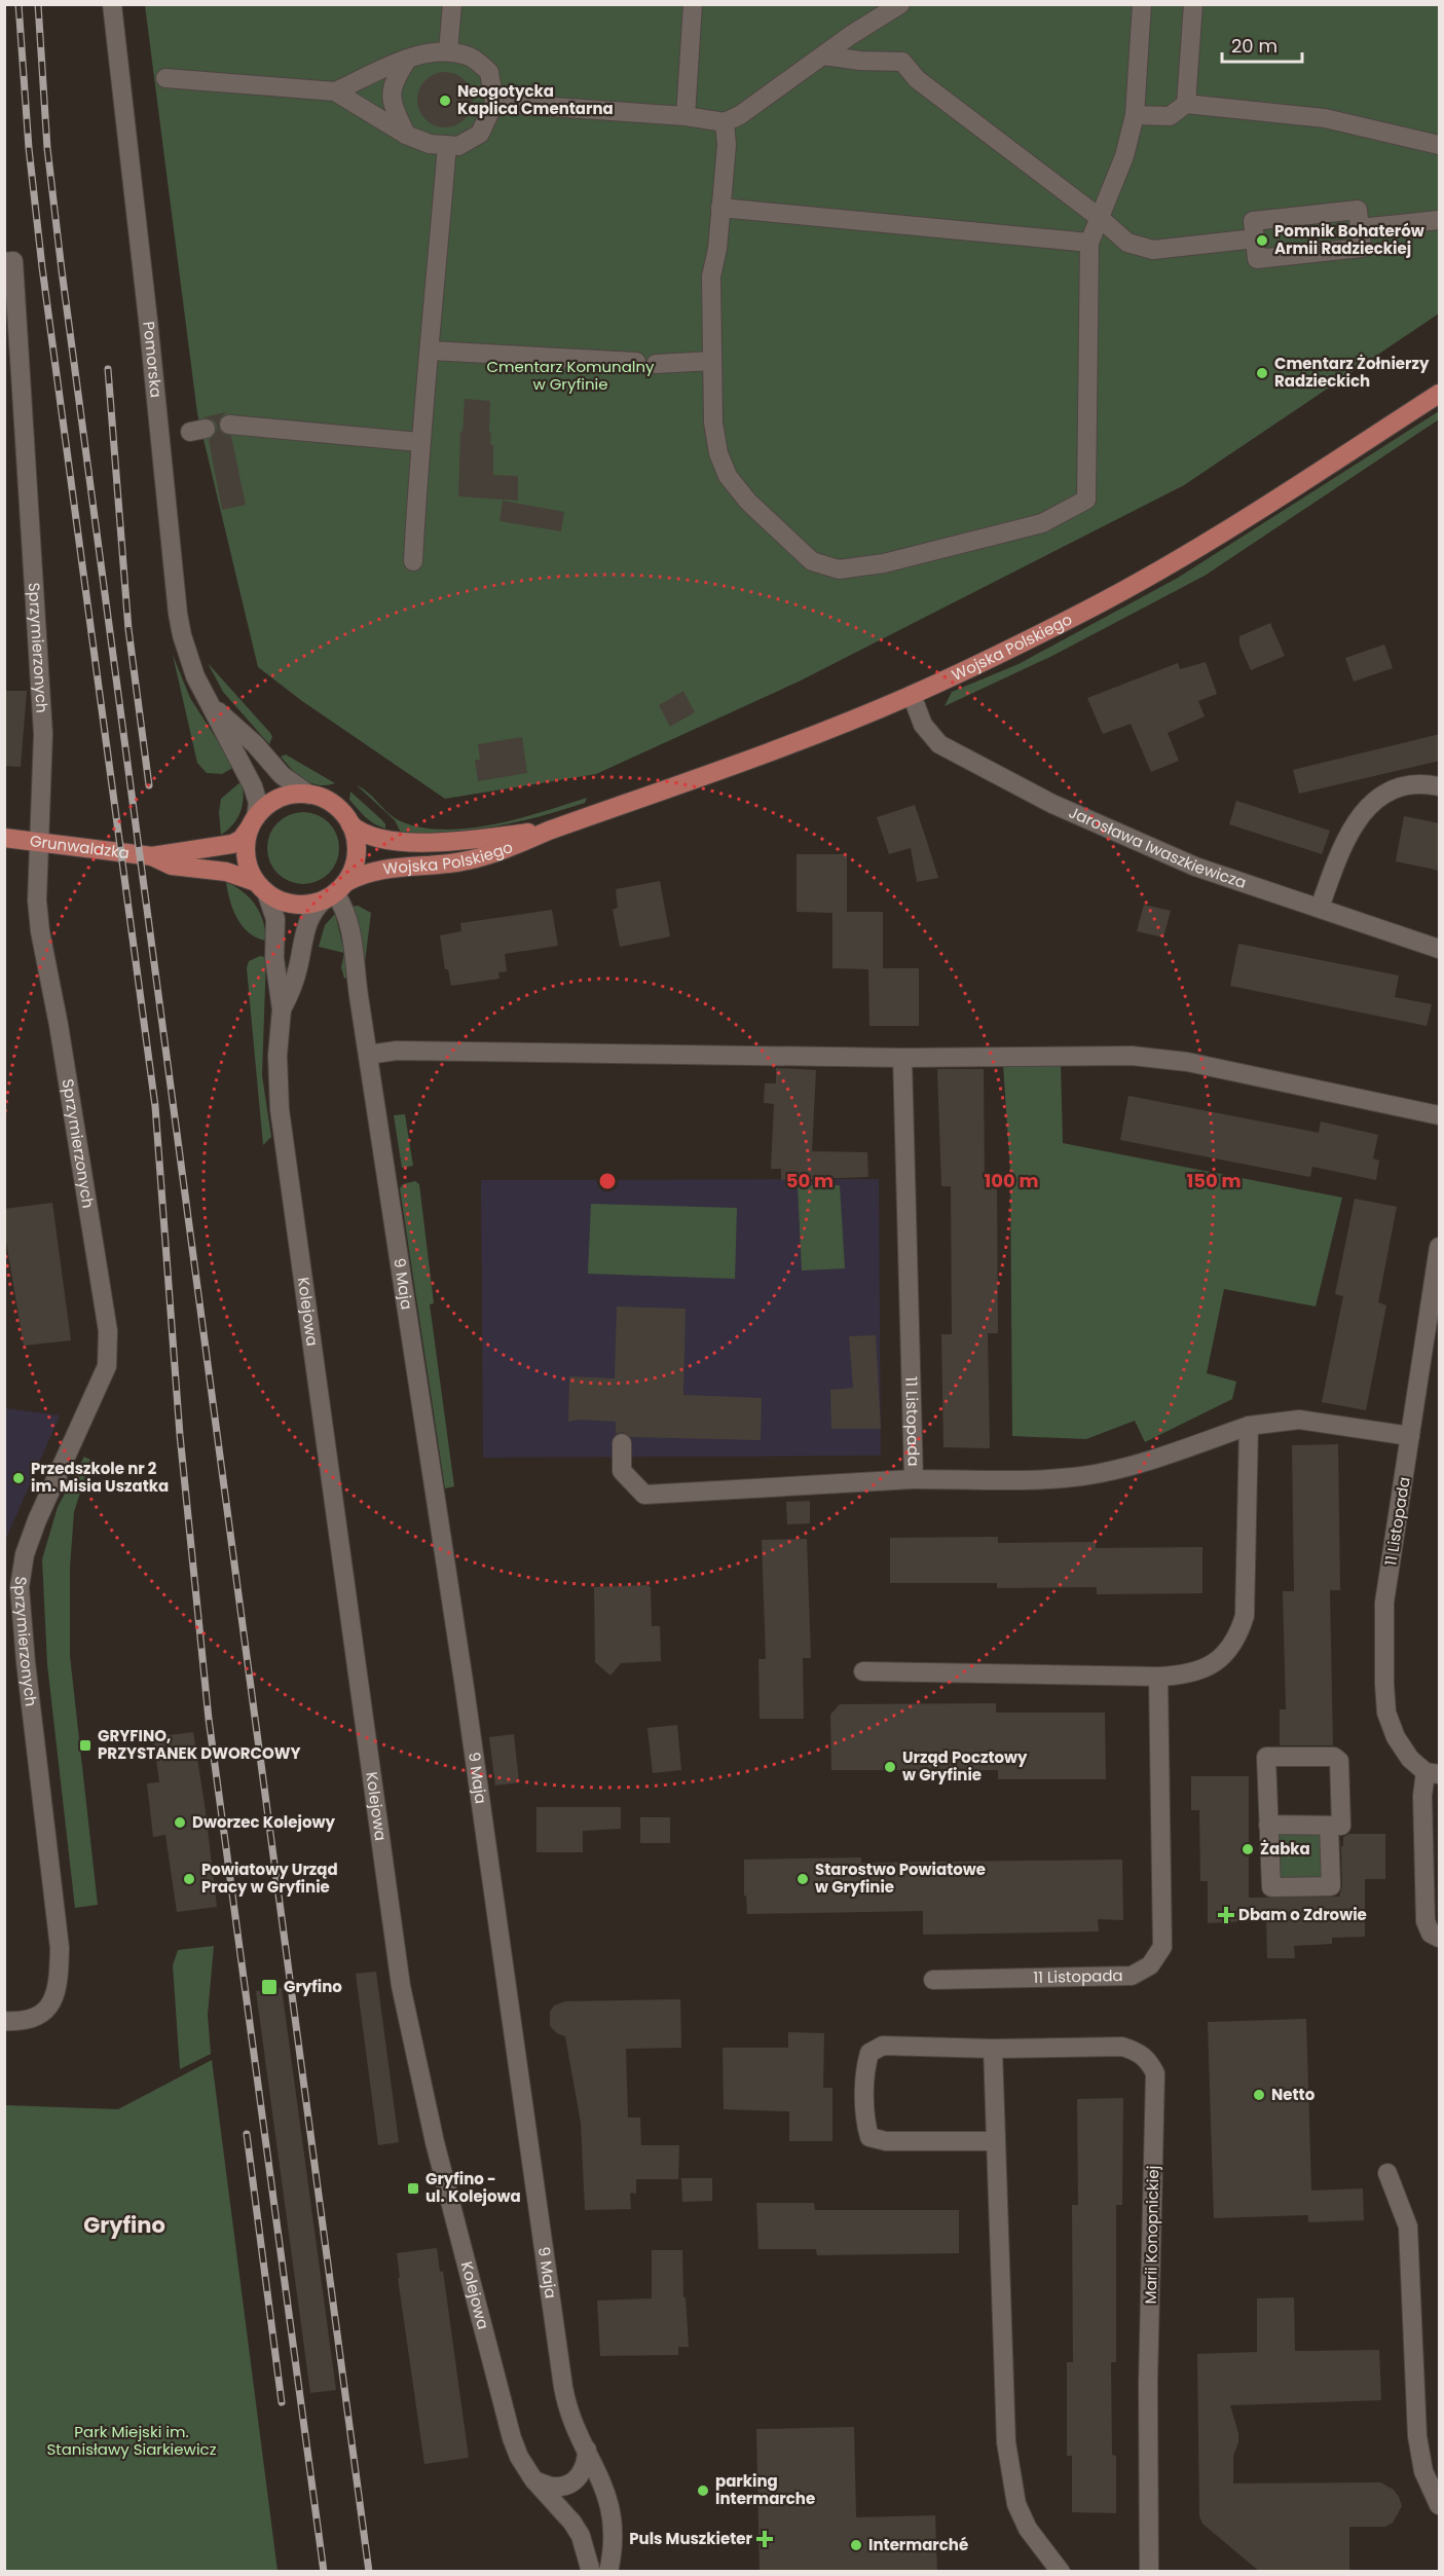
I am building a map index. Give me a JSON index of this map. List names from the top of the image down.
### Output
{
  "streets": {
    "main road": ["Wojska Polskiego", "Grunwaldzka"],
    "street": [
      "Pomorska",
      "Sprzymierzonych",
      "Jarosława Iwaszkiewicza",
      "9 Maja",
      "Kolejowa",
      "11 Listopada",
      "Marii Konopnickiej"
    ]
  },
  "crossings": [
    ["Pomorska", "Wojska Polskiego"],
    ["Pomorska", "Grunwaldzka"],
    ["Pomorska", "9 Maja"],
    ["Pomorska", "Kolejowa"],
    ["Sprzymierzonych", "Grunwaldzka"],
    ["Wojska Polskiego", "Grunwaldzka"],
    ["Wojska Polskiego", "Jarosława Iwaszkiewicza"],
    ["Wojska Polskiego", "9 Maja"],
    ["Wojska Polskiego", "Kolejowa"],
    ["Grunwaldzka", "9 Maja"],
    ["Grunwaldzka", "Kolejowa"],
    ["9 Maja", "Kolejowa"]
  ],
  "districts": ["Gryfino"],
  "parks": ["Cmentarz Komunalny w Gryfinie", "Park Miejski im. Stanisławy Siarkiewicz"],
  "places": {
    "other": [
      "Neogotycka Kaplica Cmentarna",
      "Pomnik Bohaterów Armii Radzieckiej",
      "Cmentarz Żołnierzy Radzieckich",
      "Przedszkole nr 2 im. Misia Uszatka",
      "Urząd Pocztowy w Gryfinie",
      "Dworzec Kolejowy",
      "Żabka",
      "Powiatowy Urząd Pracy w Gryfinie",
      "Starostwo Powiatowe w Gryfinie",
      "Netto",
      "parking Intermarche",
      "Intermarché"
    ],
    "transit": ["GRYFINO, PRZYSTANEK DWORCOWY", "Gryfino", "Gryfino - ul. Kolejowa"],
    "health": ["Dbam o Zdrowie", "Puls Muszkieter"]
  },
  "scale_bar": "20 m",
  "rings": ["50 m", "100 m", "150 m"]
}
